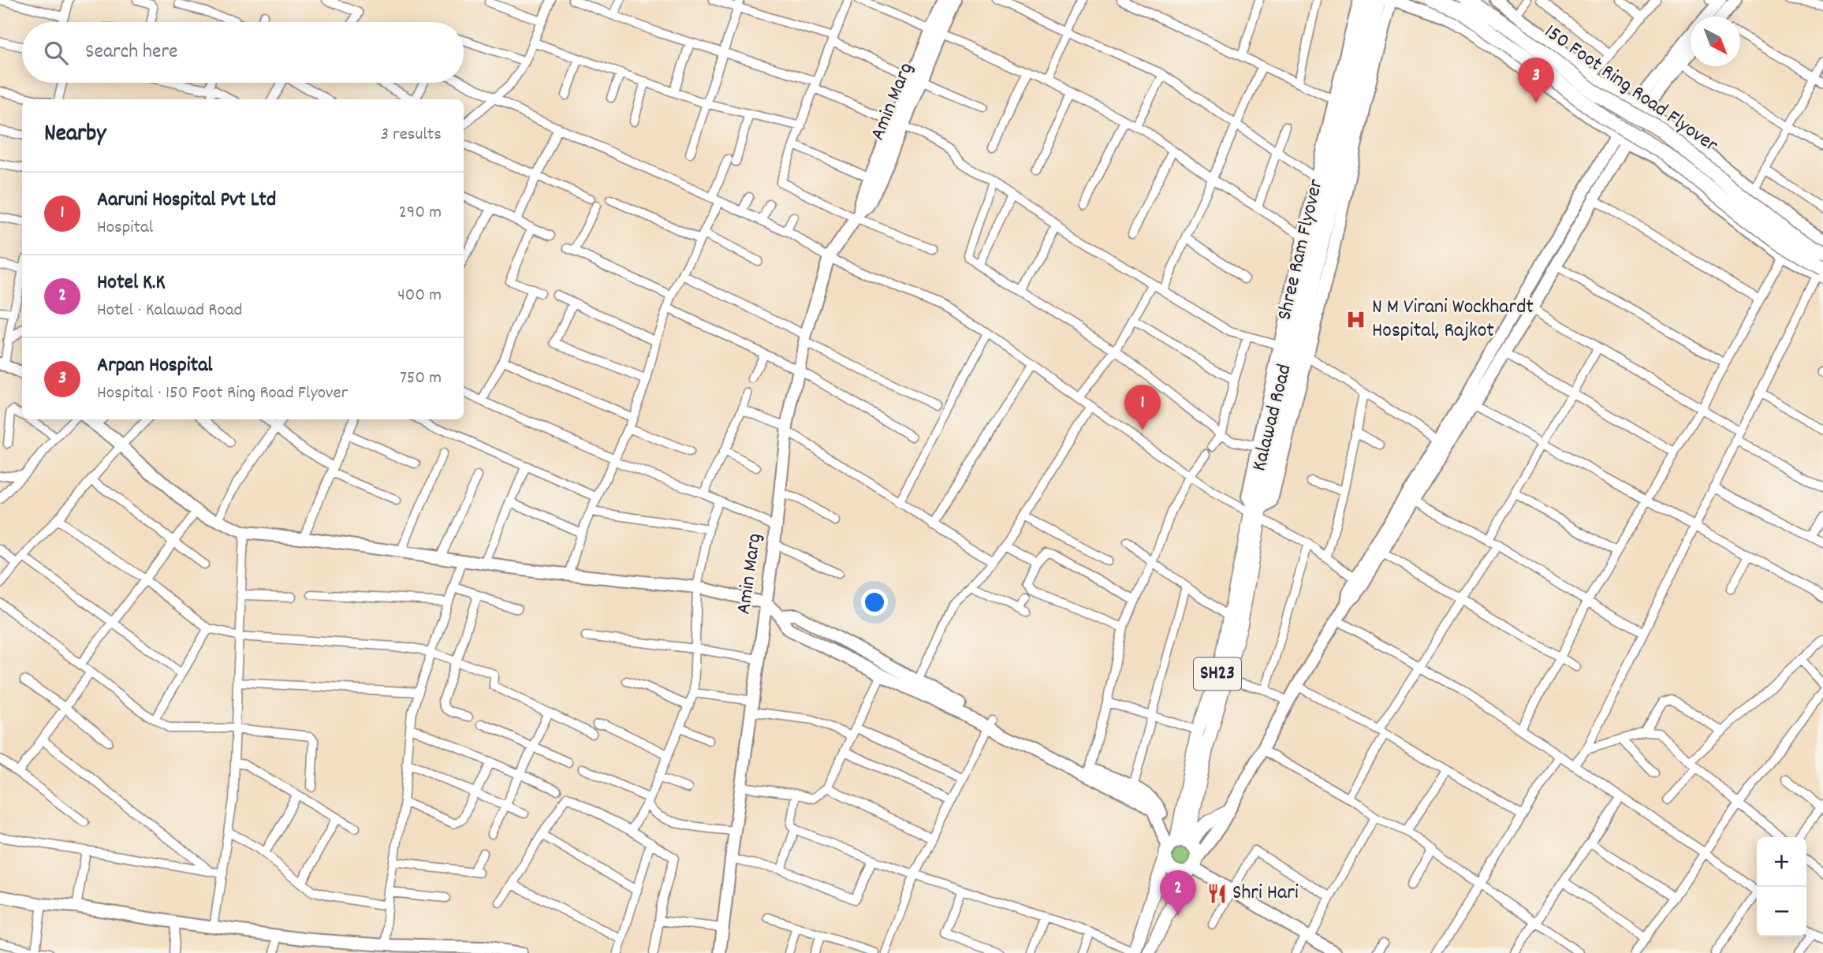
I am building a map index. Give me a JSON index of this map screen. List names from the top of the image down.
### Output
{
  "streets": {
    "highway": ["150 Foot Ring Road Flyover"],
    "main road": ["Shree Ram Flyover", "Kalawad Road", "SH23"],
    "street": ["Amin Marg"]
  },
  "crossings": [
    ["Shree Ram Flyover", "Kalawad Road"]
  ],
  "places": {
    "hospital": ["N M Virani Wockhardt Hospital, Rajkot"],
    "restaurant": ["Shri Hari"]
  },
  "north": "bottom right",
  "page": {
    "search": "Search here",
    "pins": ["3", "1", "2"],
    "heading": ["Nearby", "3 results"],
    "list": [
      {
        "mark": "1",
        "name": "Aaruni Hospital Pvt Ltd",
        "note": "Hospital",
        "value": "290 m"
      },
      {
        "mark": "2",
        "name": "Hotel K.K",
        "note": "Hotel · Kalawad Road",
        "value": "400 m"
      },
      {
        "mark": "3",
        "name": "Arpan Hospital",
        "note": "Hospital · 150 Foot Ring Road Flyover",
        "value": "750 m"
      }
    ],
    "map_buttons": ["+", "−"]
  }
}
